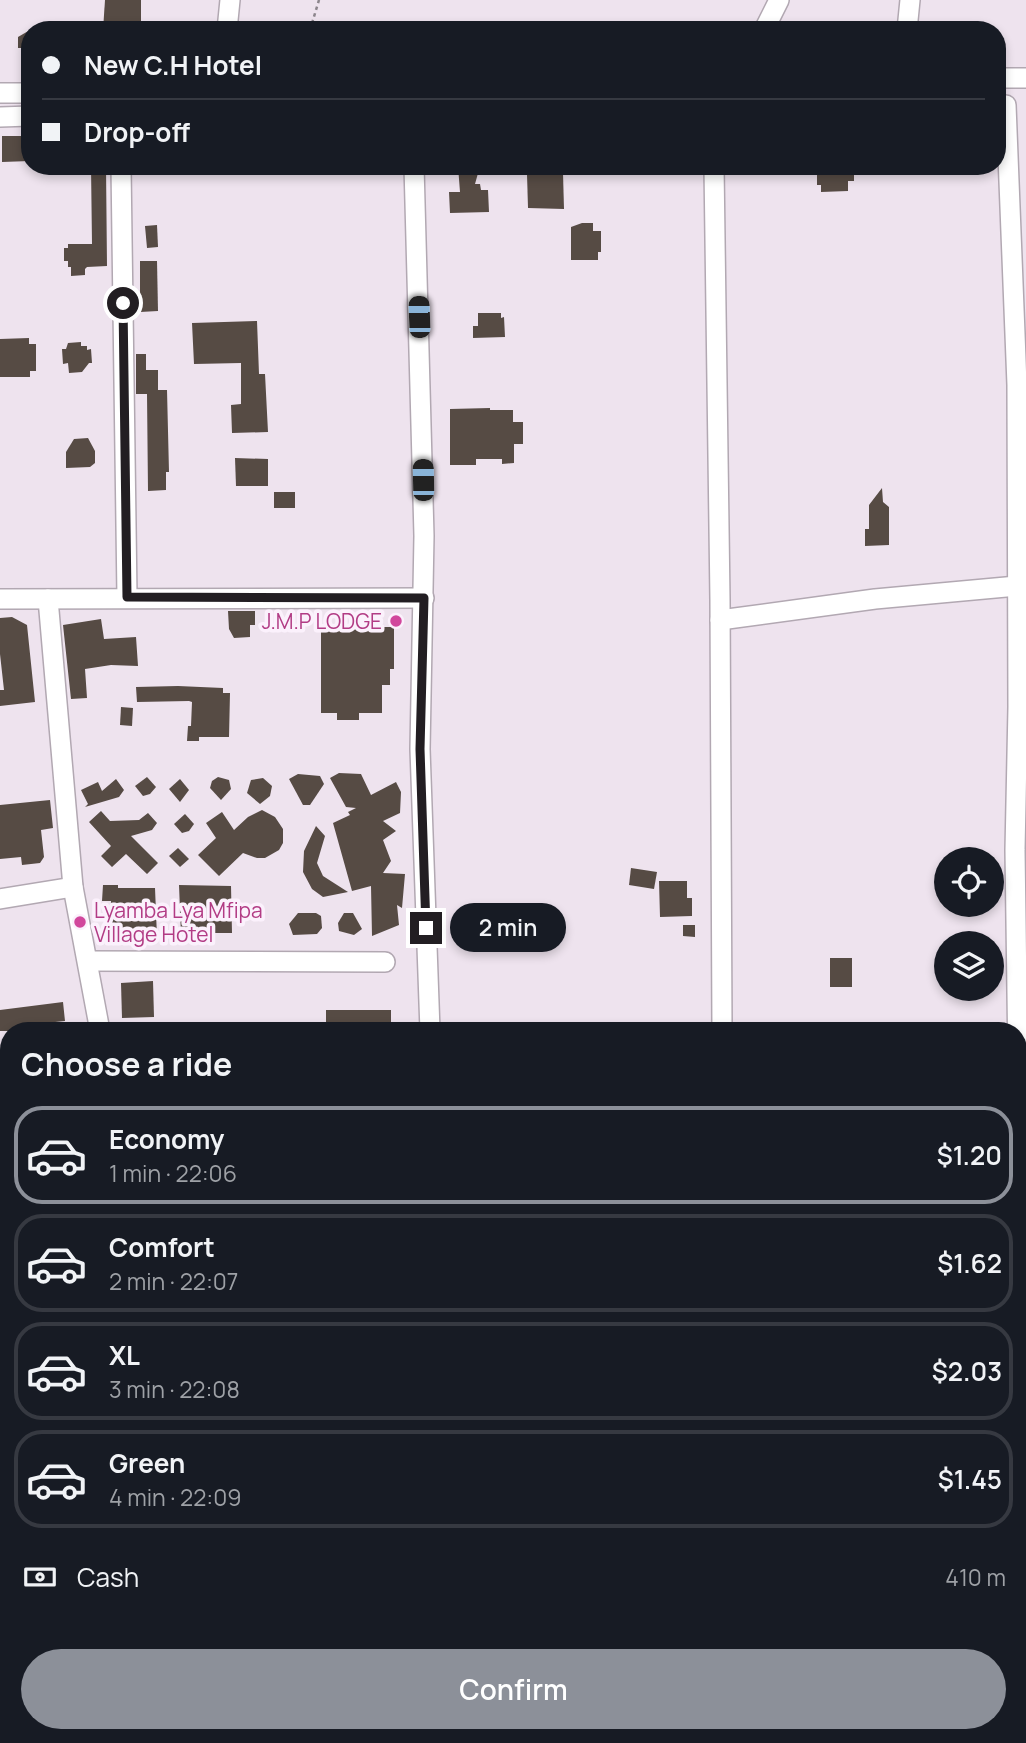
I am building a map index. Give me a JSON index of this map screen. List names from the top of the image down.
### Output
{
  "places": ["J.M.P LODGE", "Lyamba Lya Mfipa Village Hotel"],
  "page": {
    "banner": ["New C.H Hotel", "Drop-off"],
    "bubble": "2 min",
    "heading": "Choose a ride",
    "list": [
      {
        "name": "Economy",
        "note": "1 min · 22:06",
        "value": "$1.20"
      },
      {
        "name": "Comfort",
        "note": "2 min · 22:07",
        "value": "$1.62"
      },
      {
        "name": "XL",
        "note": "3 min · 22:08",
        "value": "$2.03"
      },
      {
        "name": "Green",
        "note": "4 min · 22:09",
        "value": "$1.45"
      }
    ],
    "pay": ["Cash", "410 m"],
    "buttons": "Confirm"
  }
}
